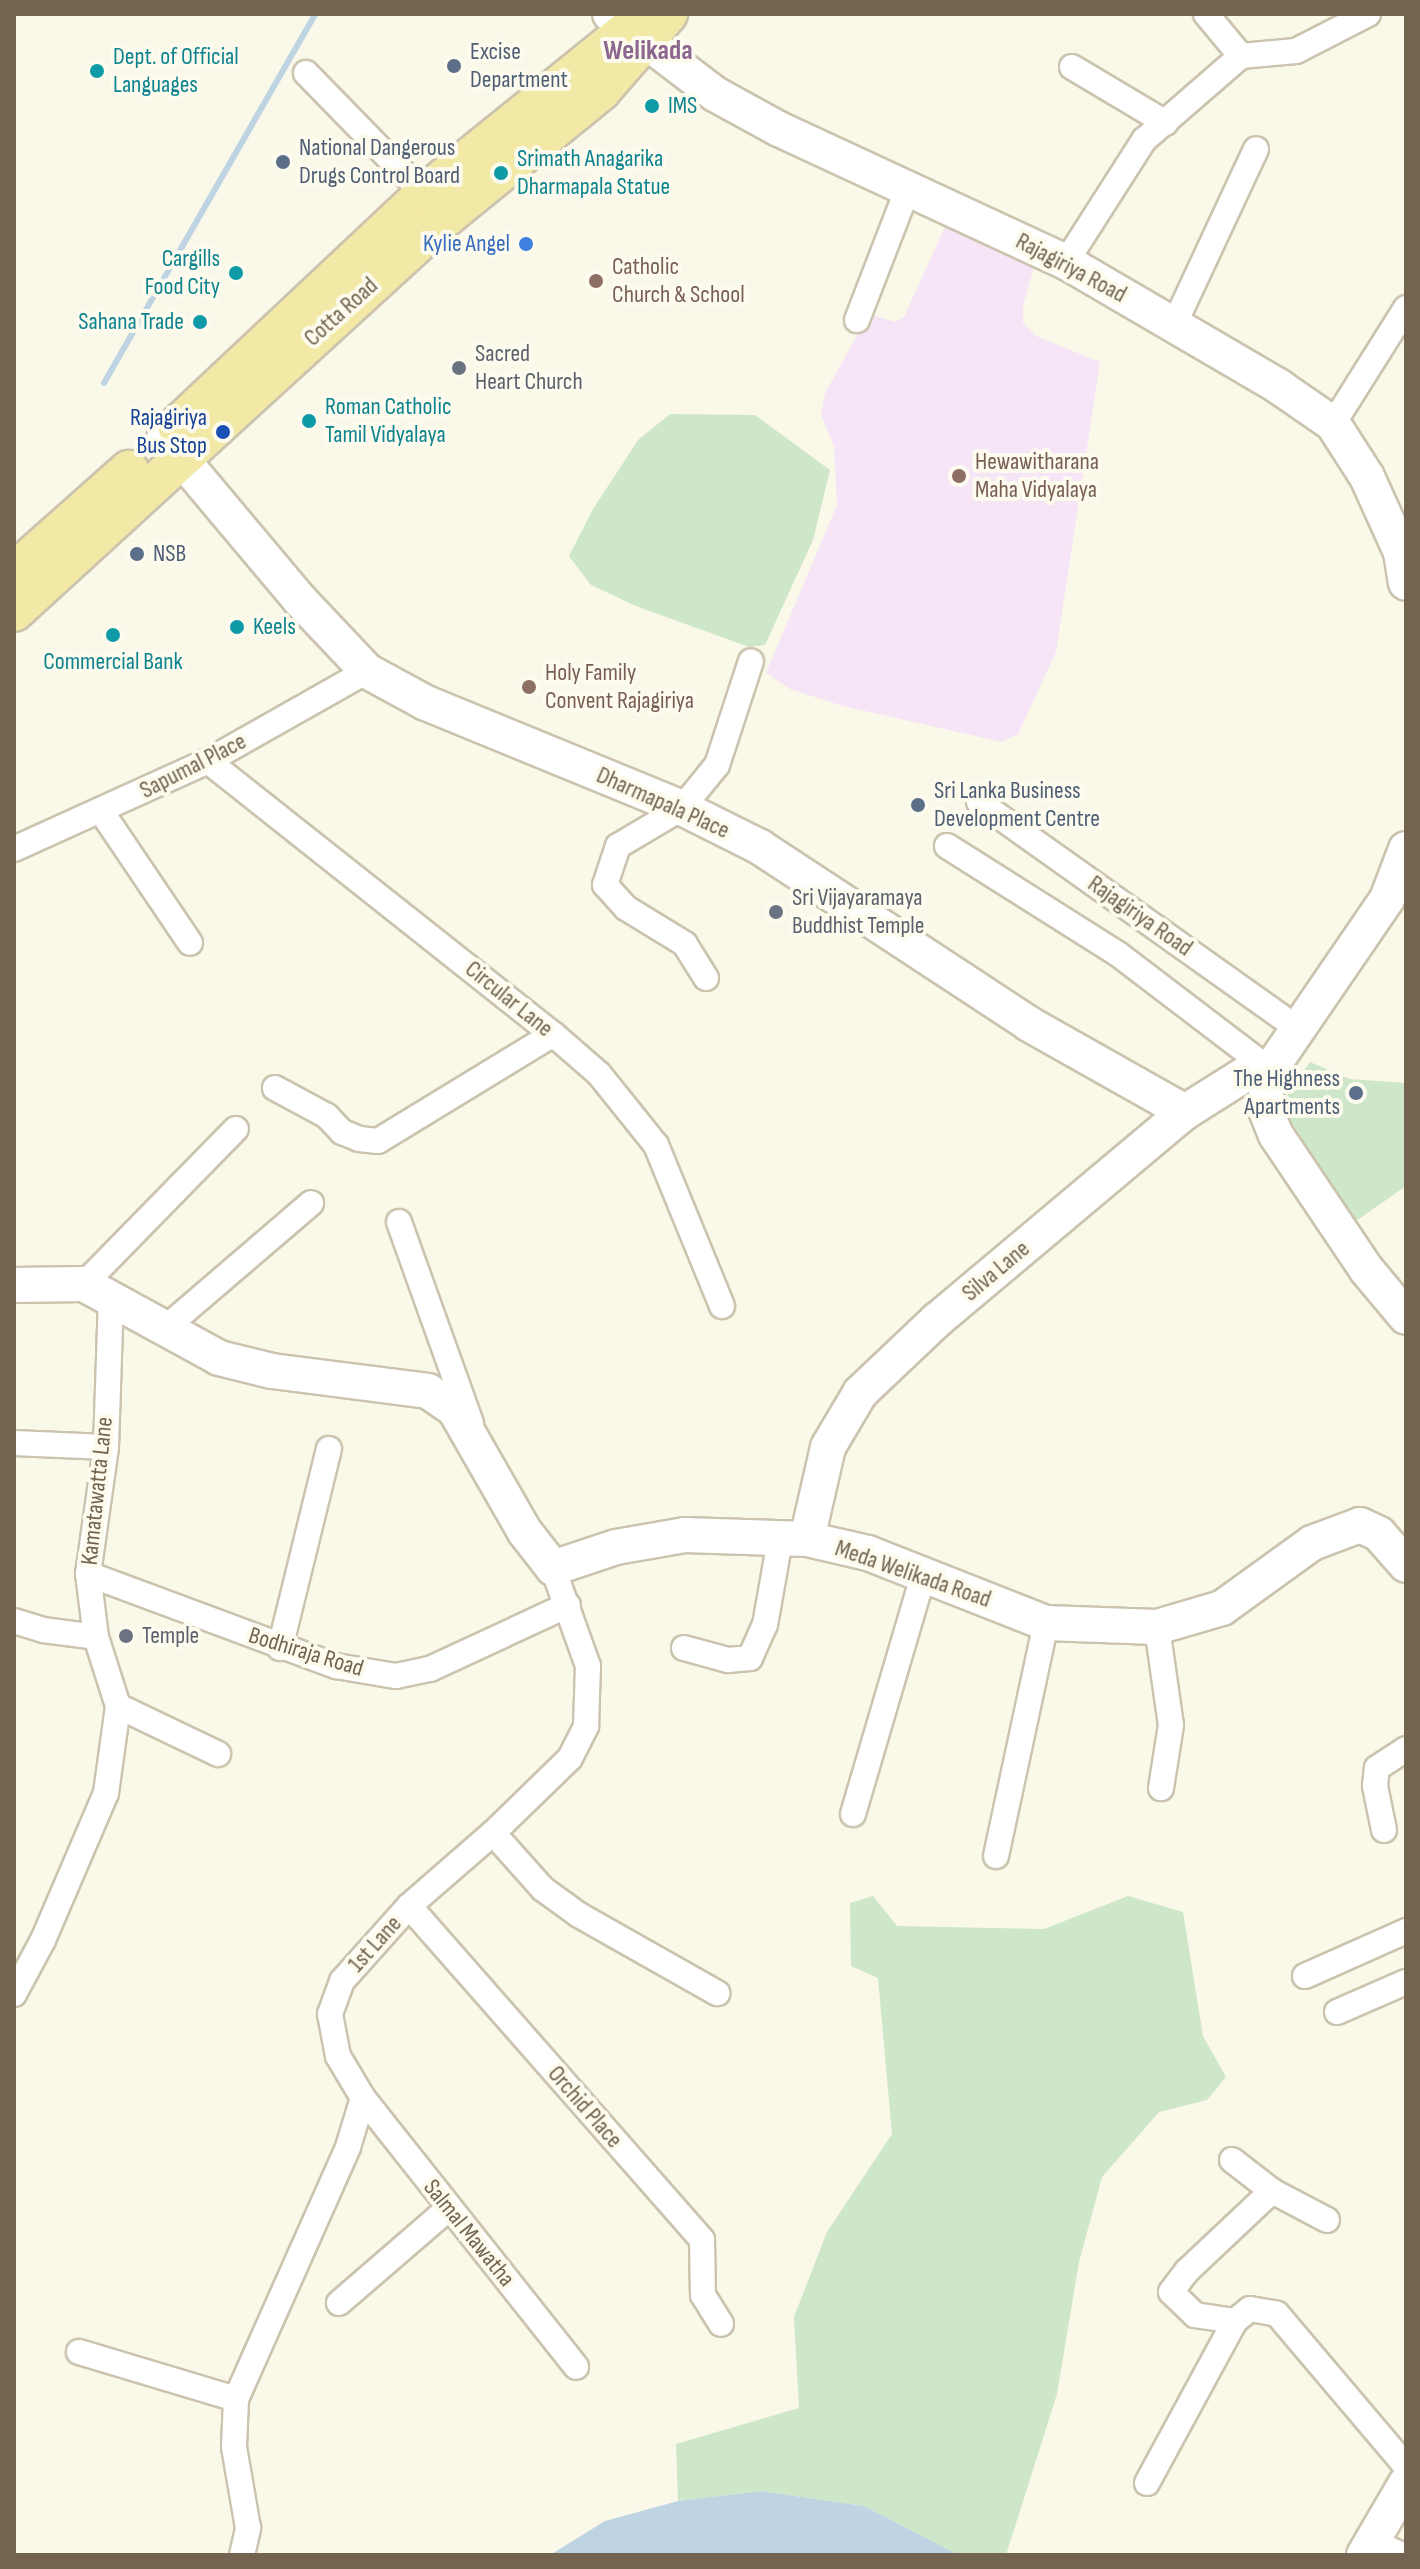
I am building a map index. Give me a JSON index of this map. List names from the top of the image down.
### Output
{
  "streets": {
    "main road": ["Cotta Road"],
    "street": [
      "Rajagiriya Road",
      "Sapumal Place",
      "Dharmapala Place",
      "Circular Lane",
      "Silva Lane",
      "Kamatawatta Lane",
      "Meda Welikada Road",
      "Bodhiraja Road",
      "1st Lane",
      "Orchid Place",
      "Salmal Mawatha"
    ]
  },
  "crossings": [
    ["Rajagiriya Road", "Cotta Road"],
    ["Cotta Road", "Dharmapala Place"],
    ["Sapumal Place", "Dharmapala Place"],
    ["Sapumal Place", "Circular Lane"],
    ["Dharmapala Place", "Silva Lane"],
    ["Silva Lane", "Meda Welikada Road"],
    ["Kamatawatta Lane", "Bodhiraja Road"],
    ["Meda Welikada Road", "1st Lane"],
    ["Bodhiraja Road", "1st Lane"],
    ["1st Lane", "Orchid Place"],
    ["1st Lane", "Salmal Mawatha"]
  ],
  "districts": ["Welikada"],
  "places": [
    "Excise Department",
    "Dept. of Official Languages",
    "IMS",
    "National Dangerous Drugs Control Board",
    "Srimath Anagarika Dharmapala Statue",
    "Kylie Angel",
    "Cargills Food City",
    "Catholic Church & School",
    "Sahana Trade",
    "Sacred Heart Church",
    "Roman Catholic Tamil Vidyalaya",
    "Rajagiriya Bus Stop",
    "Hewawitharana Maha Vidyalaya",
    "NSB",
    "Keels",
    "Commercial Bank",
    "Holy Family Convent Rajagiriya",
    "Sri Lanka Business Development Centre",
    "Sri Vijayaramaya Buddhist Temple",
    "The Highness Apartments",
    "Temple"
  ]
}
